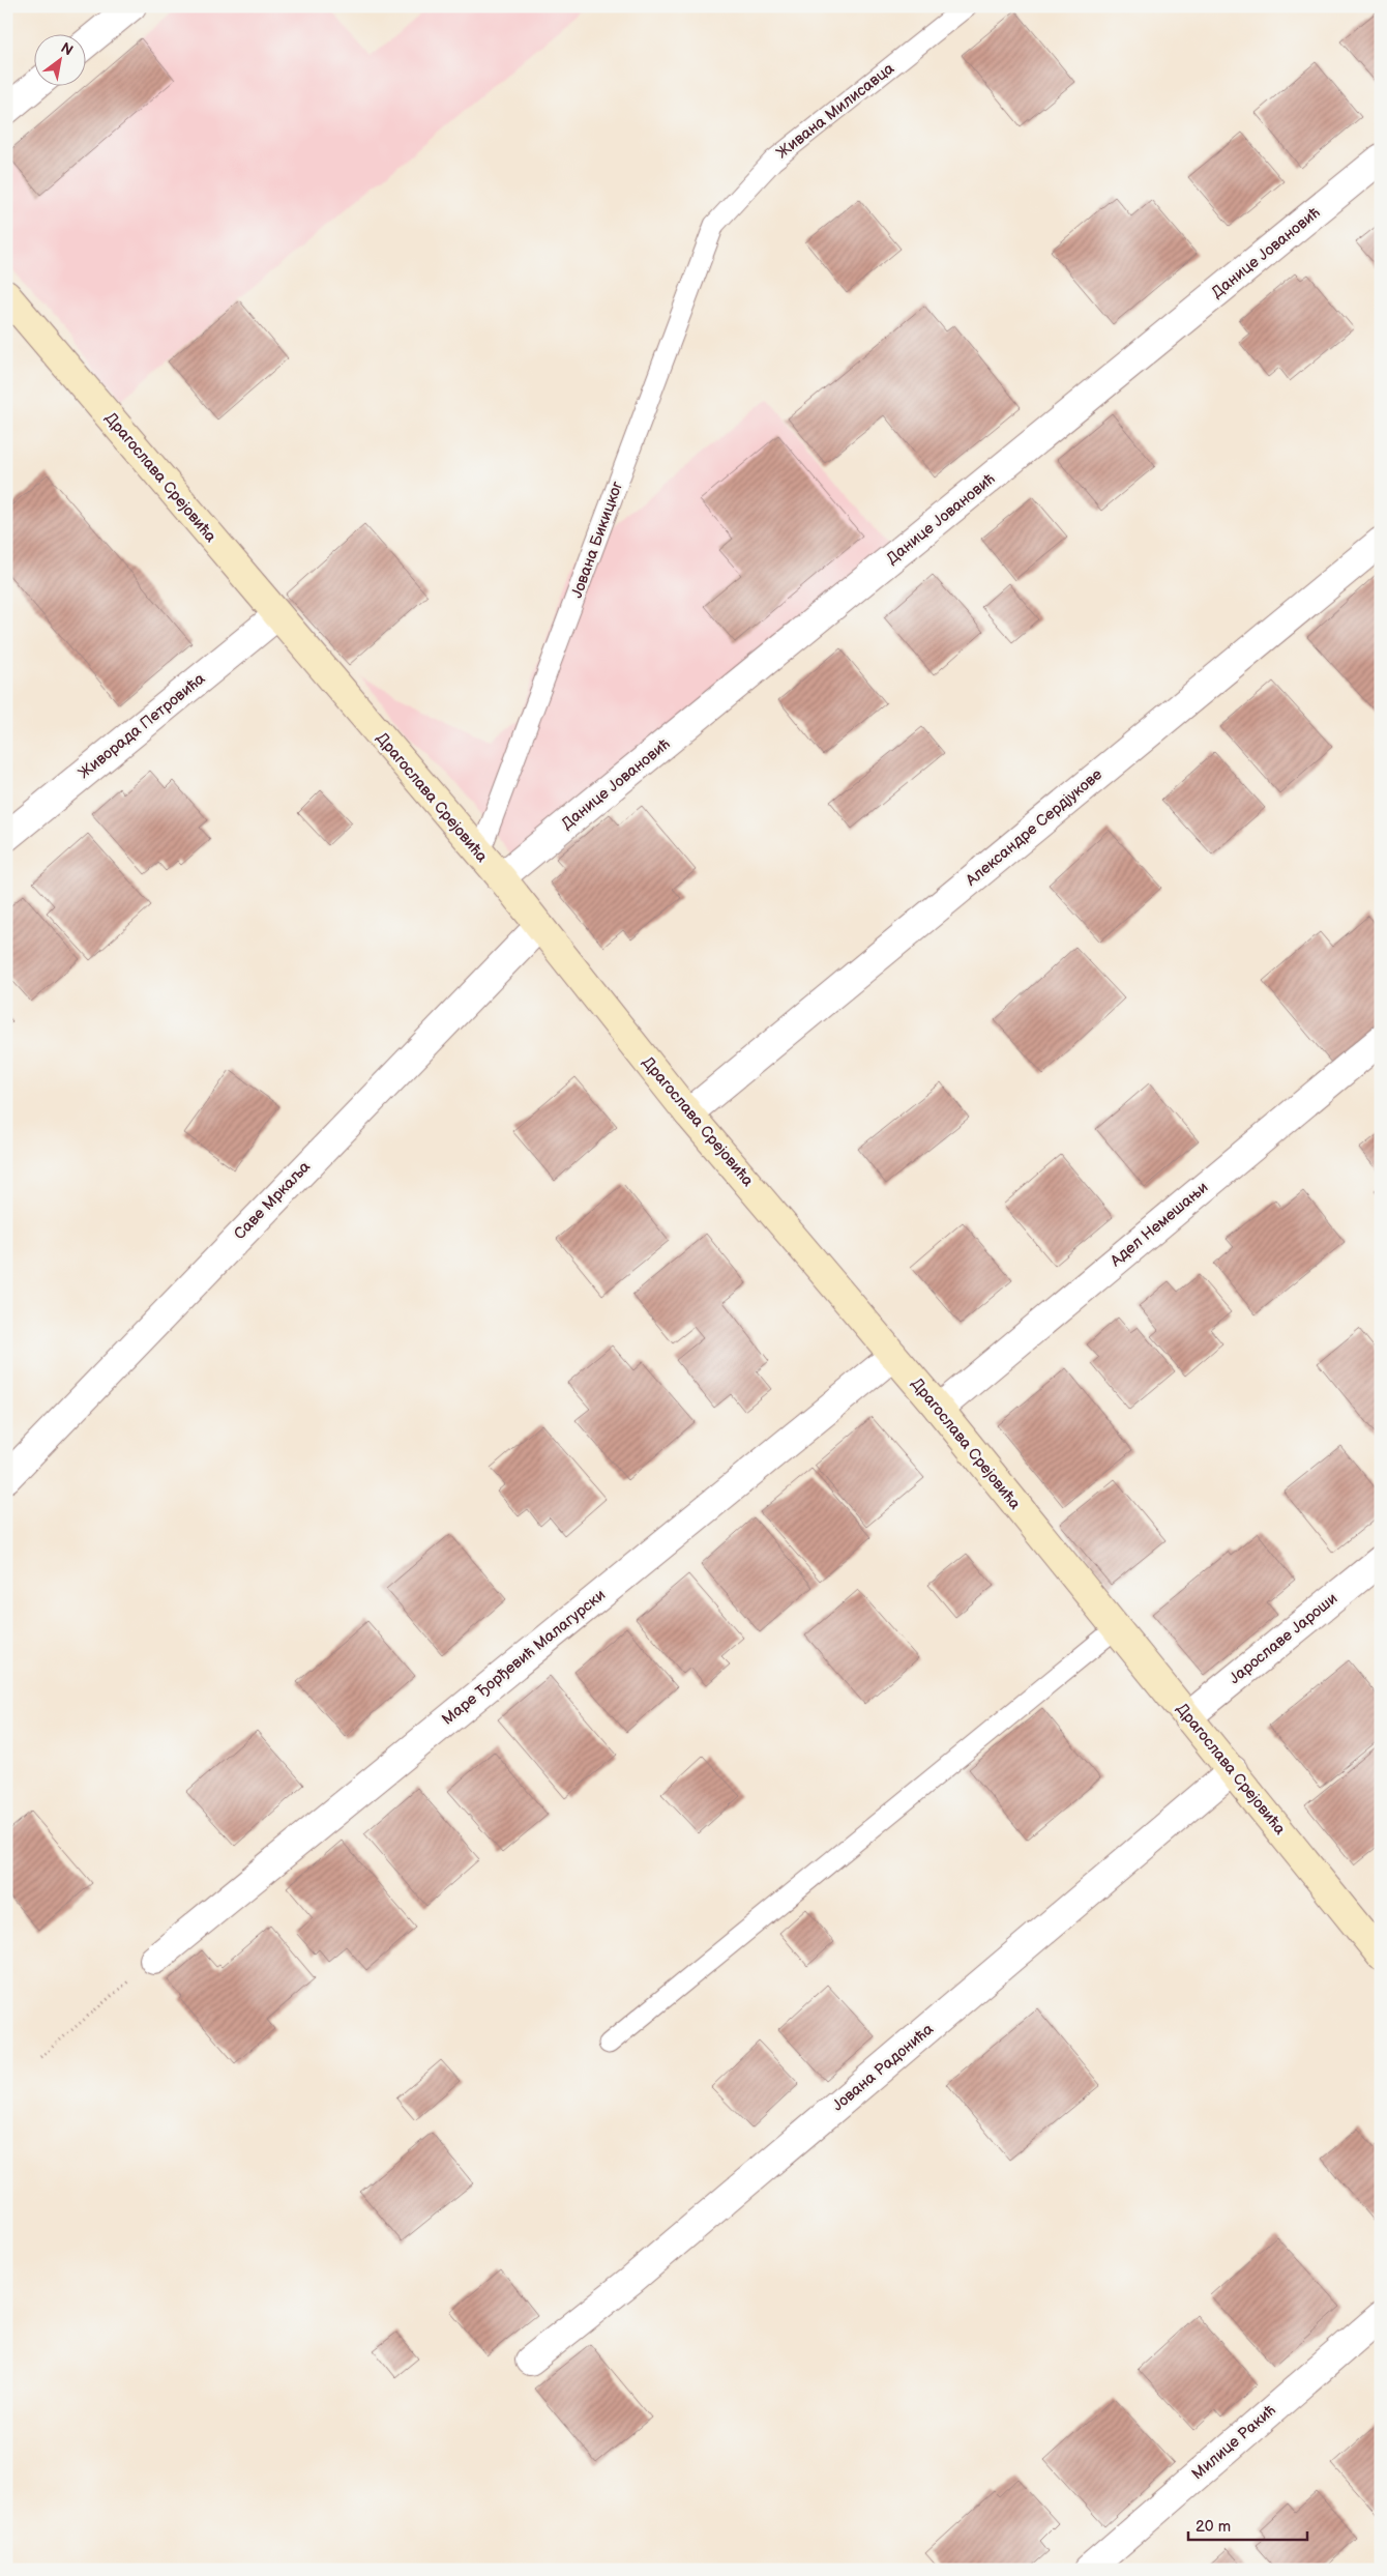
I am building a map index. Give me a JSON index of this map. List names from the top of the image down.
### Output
{
  "streets": {
    "street": [
      "Данице Јовановић",
      "Драгослава Срејовића",
      "Живорада Петровића",
      "Александре Сердјукове",
      "Саве Мркаља",
      "Адел Немешањи",
      "Јарославе Јароши",
      "Маре Ђорђевић Малагурски",
      "Јована Радонића",
      "Милице Ракић"
    ],
    "lane": ["Живана Милисавца", "Јована Бикицког"]
  },
  "crossings": [
    ["Живана Милисавца", "Јована Бикицког"],
    ["Данице Јовановић", "Драгослава Срејовића"],
    ["Драгослава Срејовића", "Јована Бикицког"],
    ["Драгослава Срејовића", "Живорада Петровића"],
    ["Драгослава Срејовића", "Александре Сердјукове"],
    ["Драгослава Срејовића", "Саве Мркаља"],
    ["Драгослава Срејовића", "Адел Немешањи"],
    ["Драгослава Срејовића", "Јарославе Јароши"],
    ["Драгослава Срејовића", "Маре Ђорђевић Малагурски"],
    ["Драгослава Срејовића", "Јована Радонића"]
  ],
  "scale_bar": "20 m",
  "north": "top right"
}
